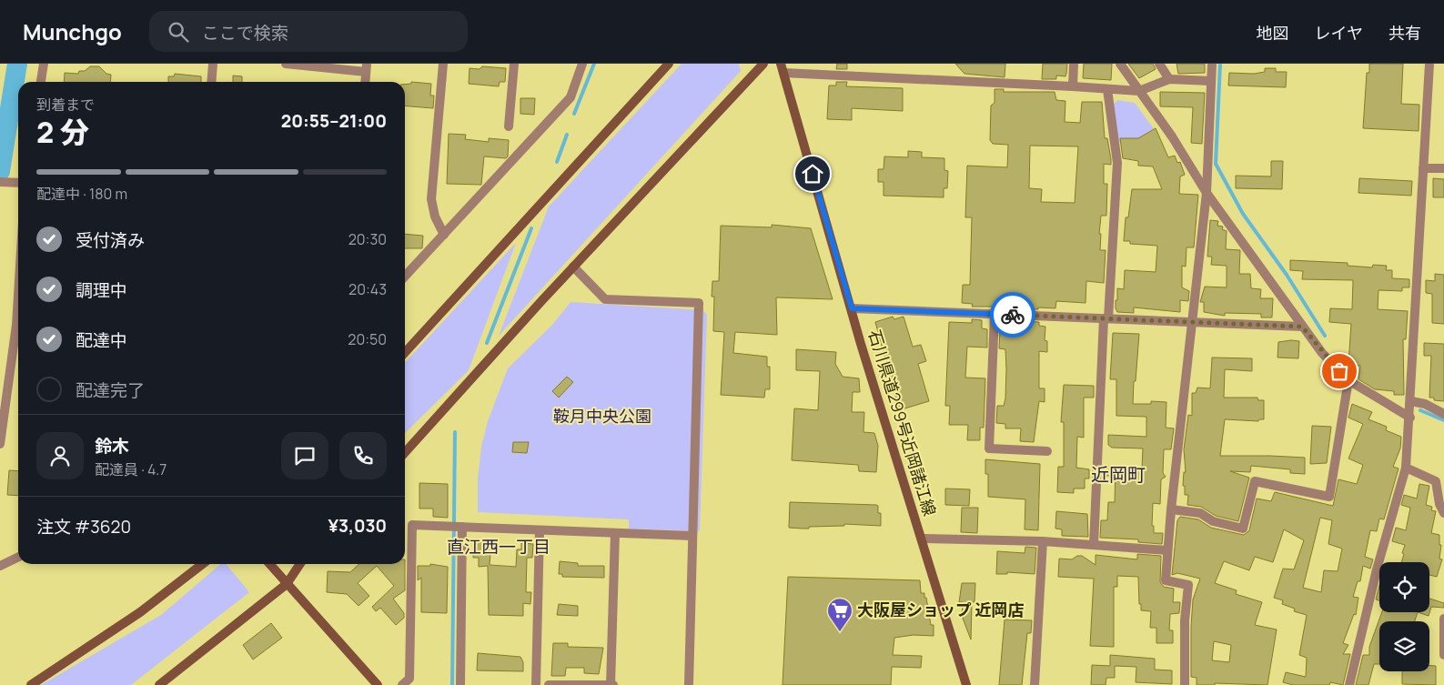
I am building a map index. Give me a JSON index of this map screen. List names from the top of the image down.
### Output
{
  "streets": {
    "street": ["石川県道299号近岡諸江線"]
  },
  "districts": ["近岡町", "直江西一丁目"],
  "parks": ["鞍月中央公園"],
  "places": {
    "supermarket": ["大阪屋ショップ 近岡店"]
  },
  "page": {
    "header": "Munchgo",
    "search": "ここで検索",
    "nav": ["地図", "レイヤ", "共有"],
    "heading": ["2 分", "到着まで", "20:55–21:00"],
    "panel": [
      "鈴木",
      "配達員 · 4.7",
      "注文 #3620",
      "¥3,030"
    ],
    "bar": "配達中 · 180 m",
    "list": [
      ["受付済み", "20:30"],
      ["調理中", "20:43"],
      ["配達中", "20:50"],
      "配達完了"
    ]
  }
}
